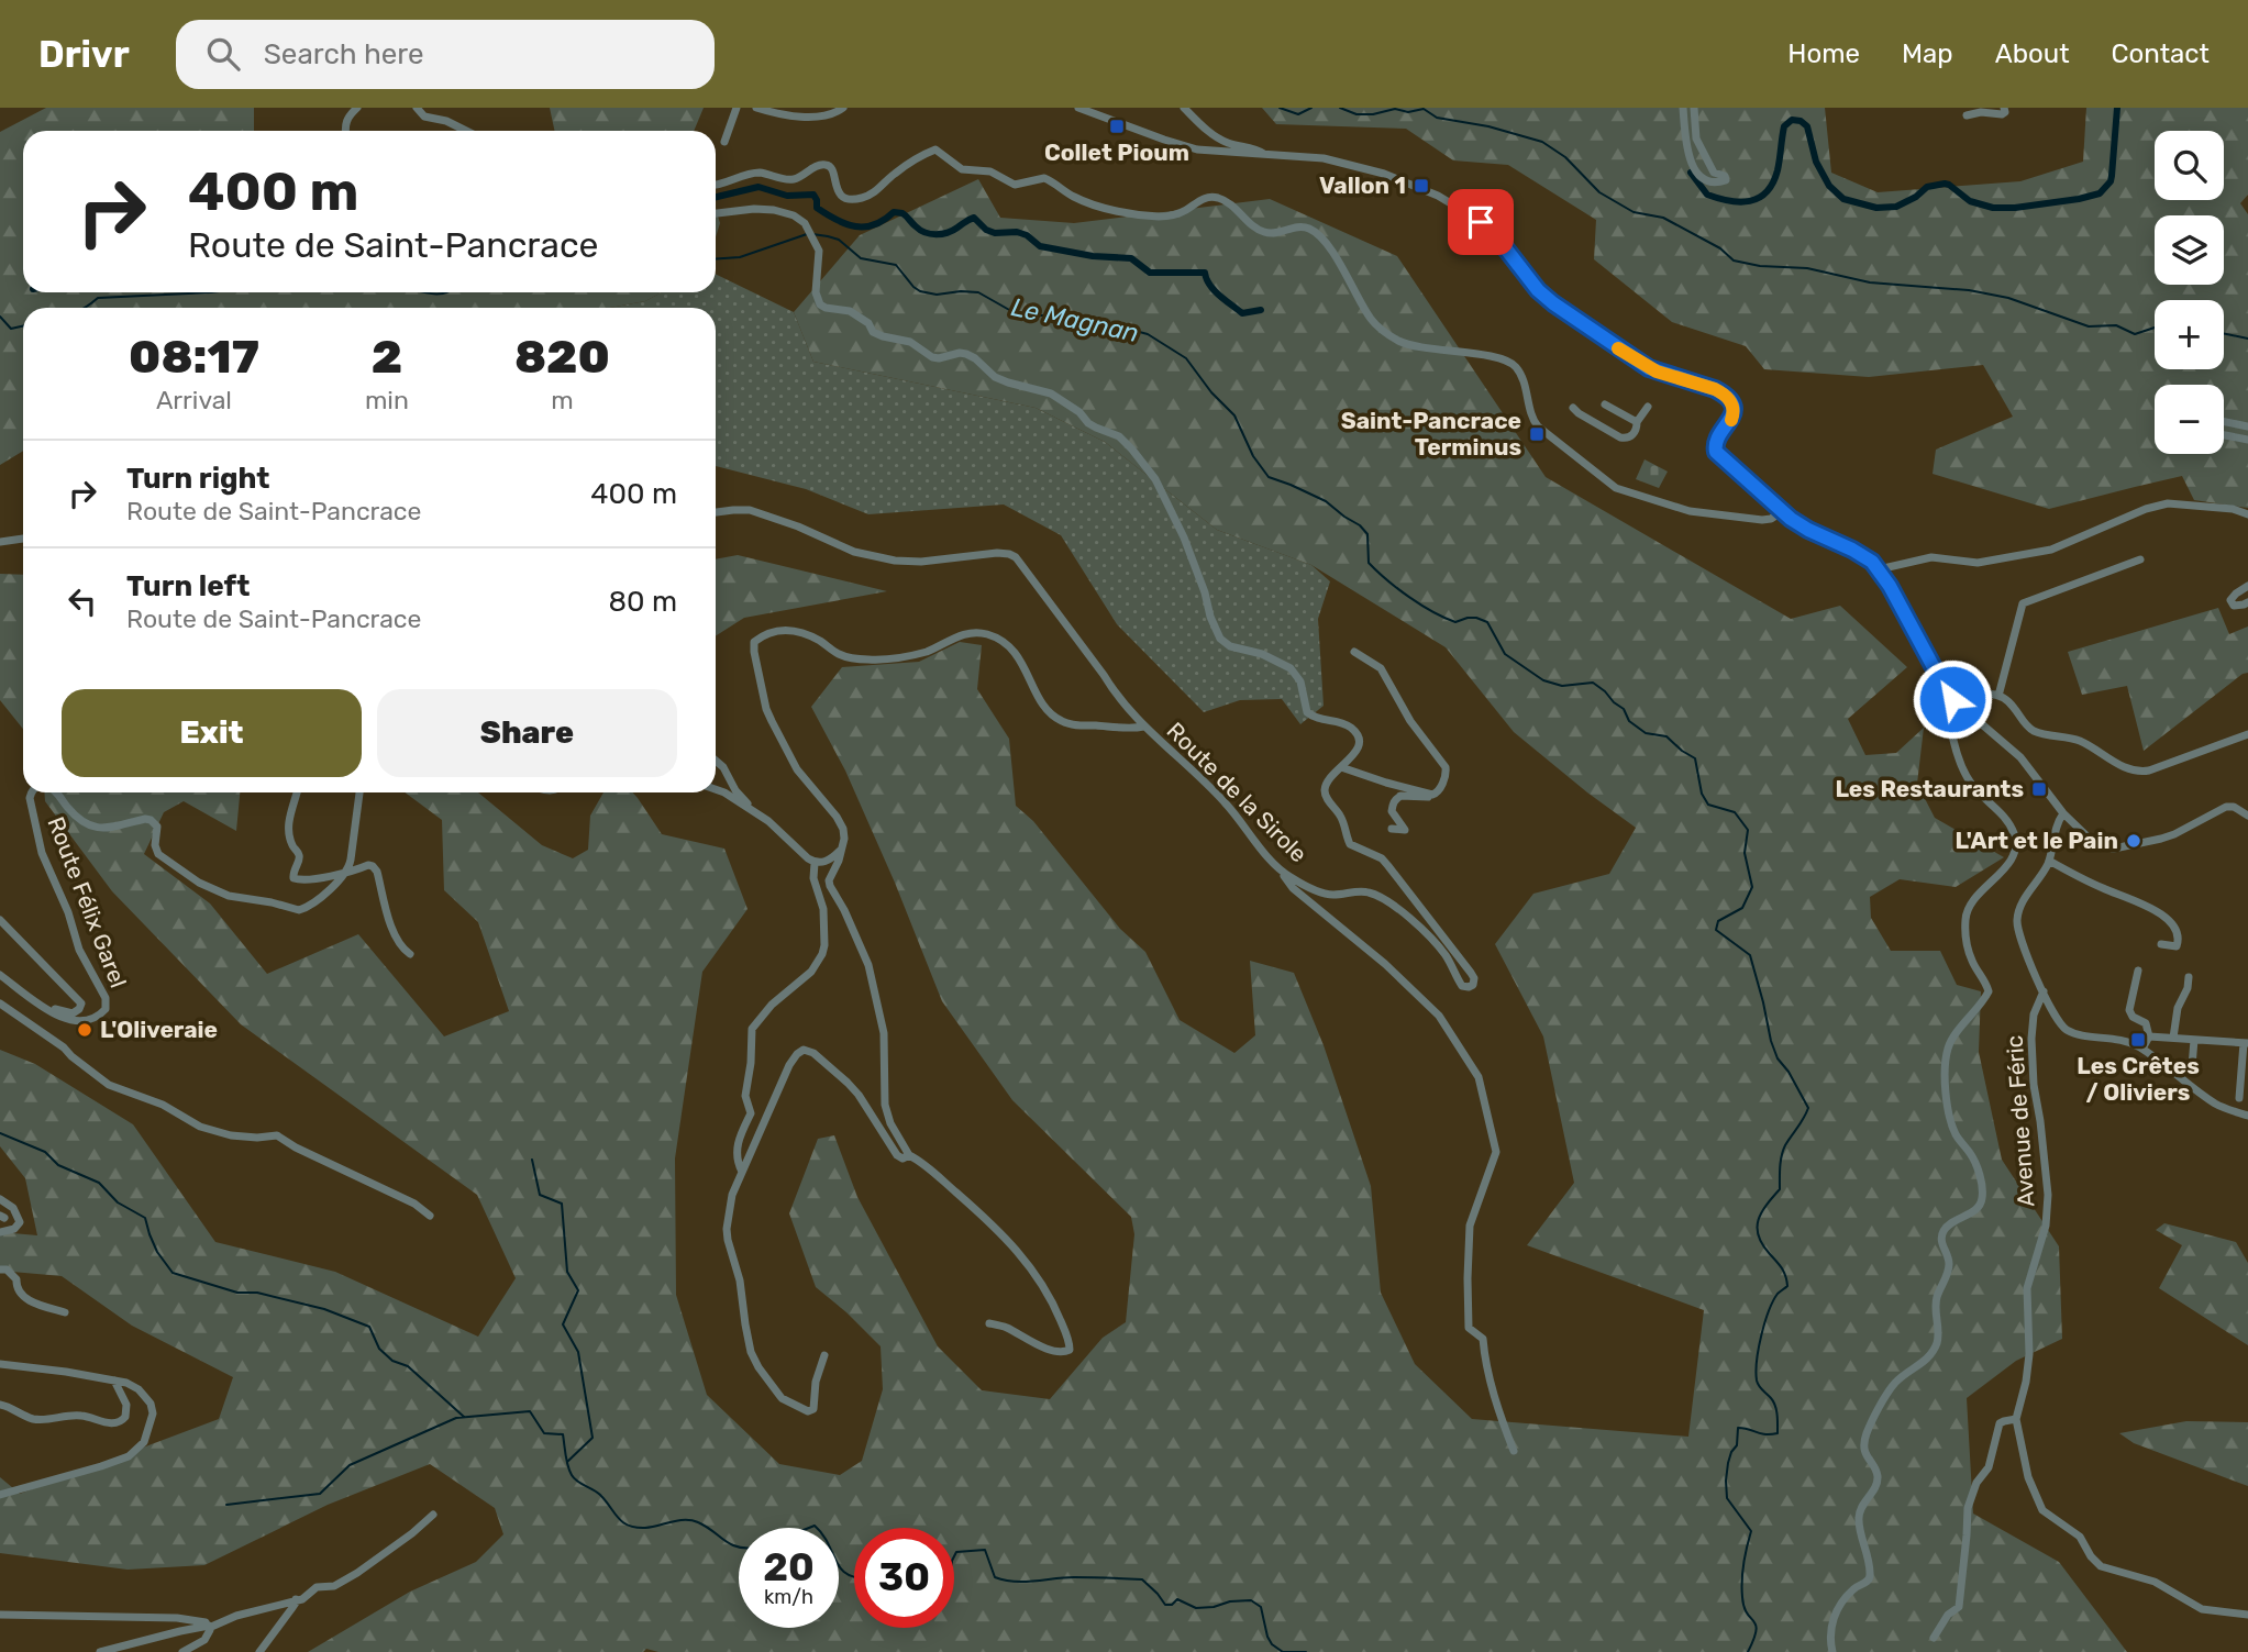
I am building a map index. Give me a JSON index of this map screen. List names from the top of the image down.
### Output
{
  "streets": {
    "street": ["Route de la Sirole", "Route Félix Garel", "Avenue de Féric"]
  },
  "water": ["Le Magnan"],
  "places": {
    "transit": [
      "Collet Pioum",
      "Vallon 1",
      "Saint-Pancrace Terminus",
      "Les Restaurants",
      "Les Crêtes / Oliviers"
    ],
    "other": ["L'Art et le Pain", "L'Oliveraie"]
  },
  "page": {
    "header": "Drivr",
    "search": "Search here",
    "nav": [
      "Home",
      "Map",
      "About",
      "Contact"
    ],
    "map_buttons": ["+", "−"],
    "turn": ["400 m", "Route de Saint-Pancrace"],
    "eta": [
      "08:17",
      "Arrival",
      "2",
      "min",
      "820",
      "m"
    ],
    "list": [
      {
        "name": "Turn right",
        "note": "Route de Saint-Pancrace",
        "value": "400 m"
      },
      {
        "name": "Turn left",
        "note": "Route de Saint-Pancrace",
        "value": "80 m"
      }
    ],
    "buttons": ["Exit", "Share"],
    "speed": "20 km/h",
    "limit": "30"
  }
}
